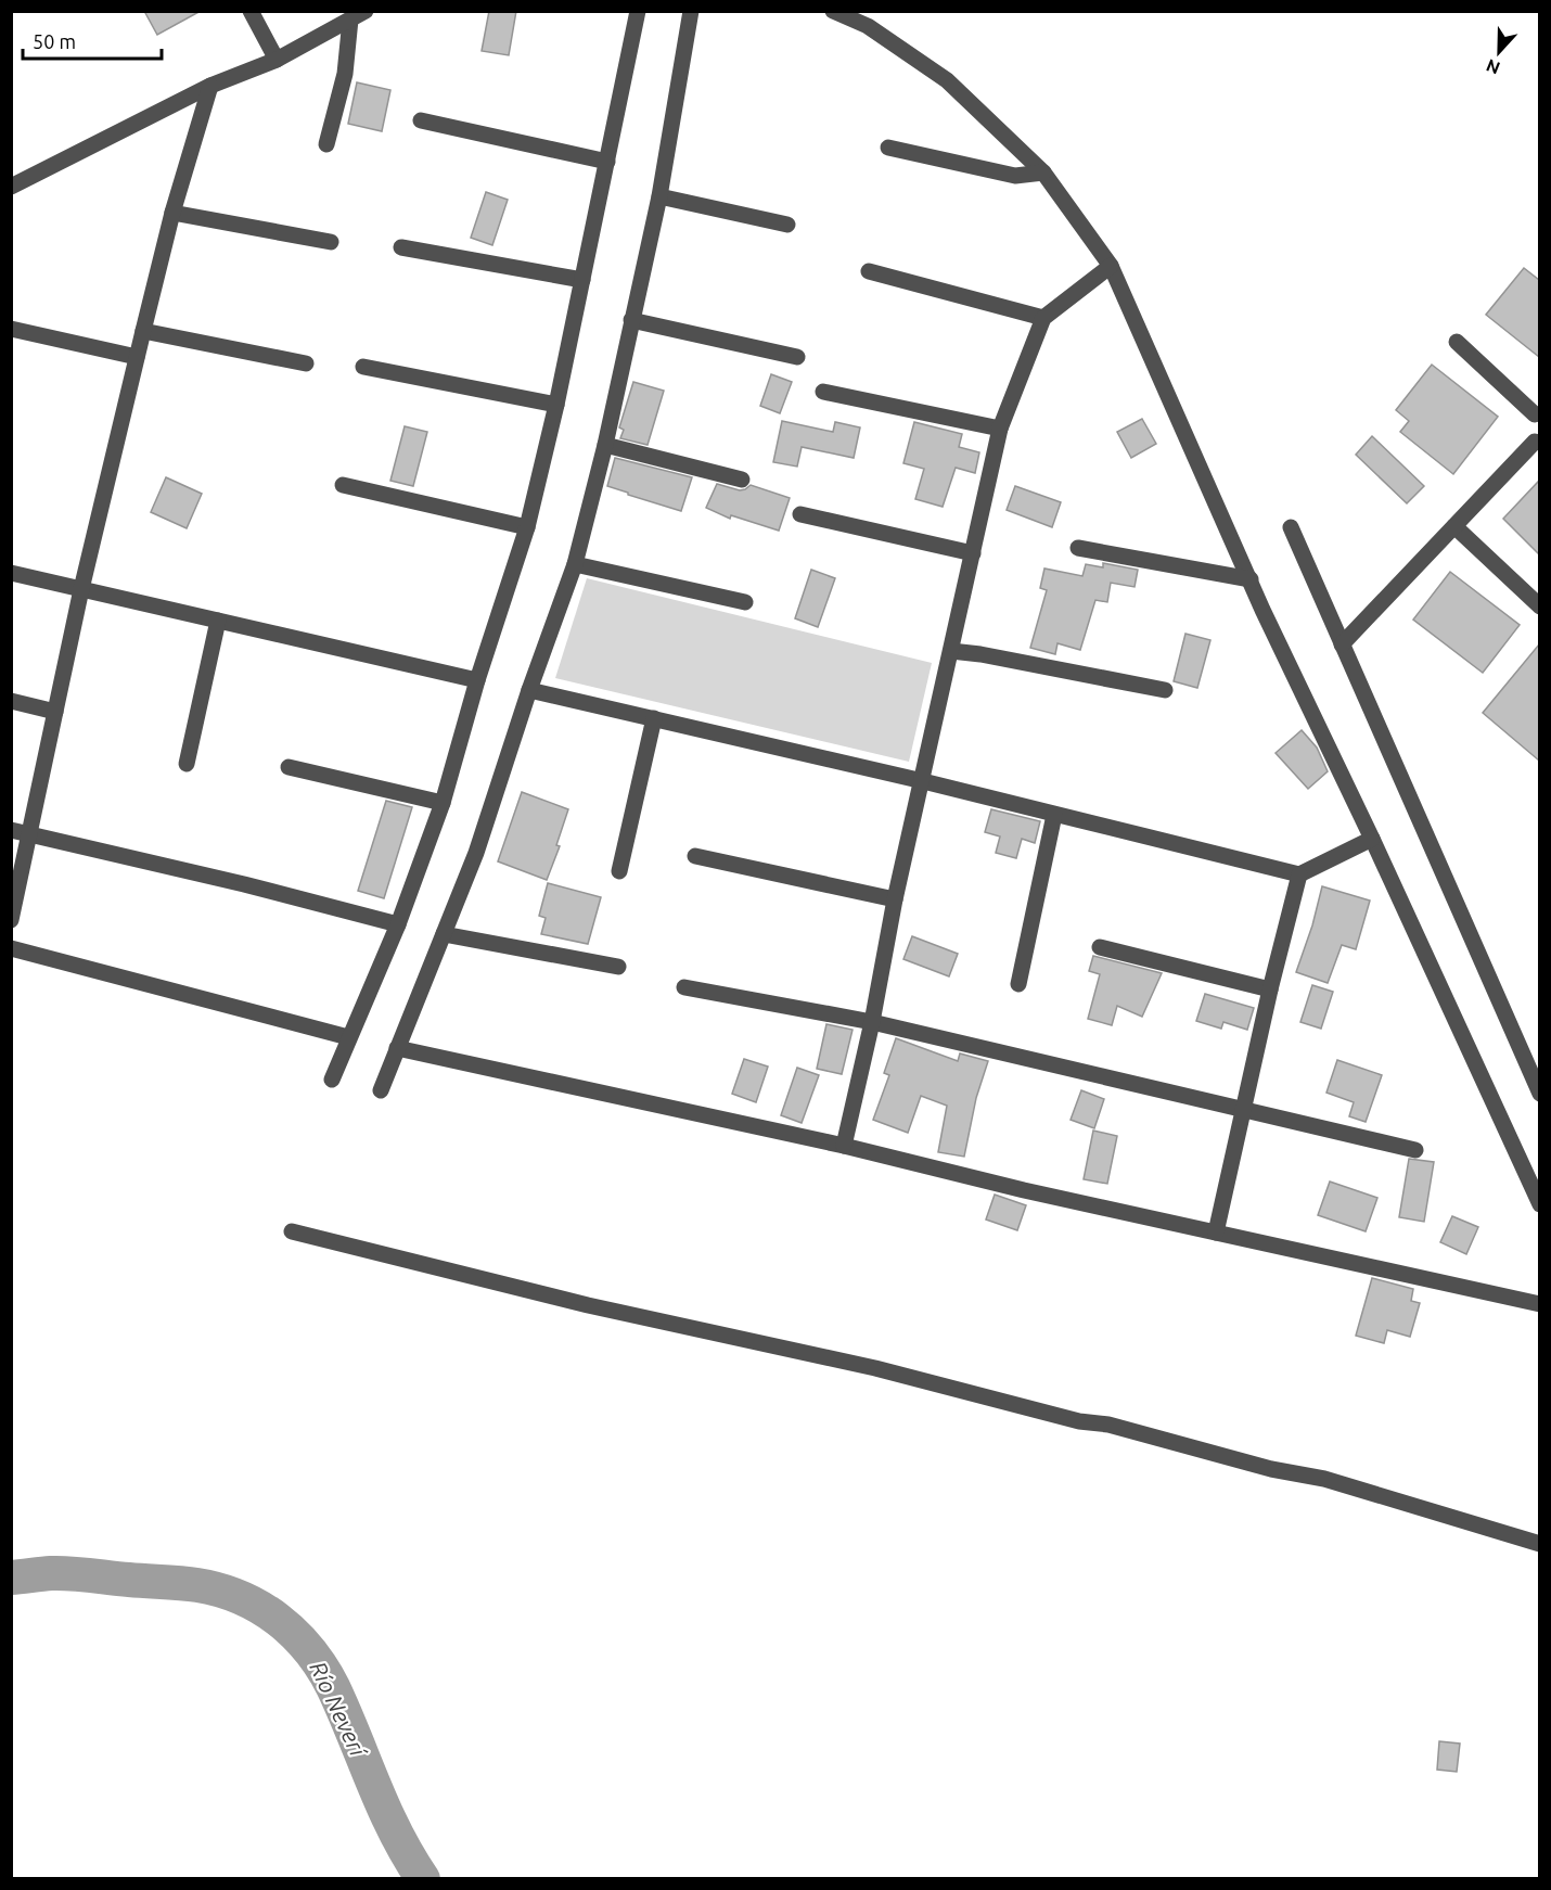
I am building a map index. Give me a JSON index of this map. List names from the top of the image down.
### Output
{
  "water": ["Río Neverí"],
  "scale_bar": "50 m",
  "north": "bottom"
}
